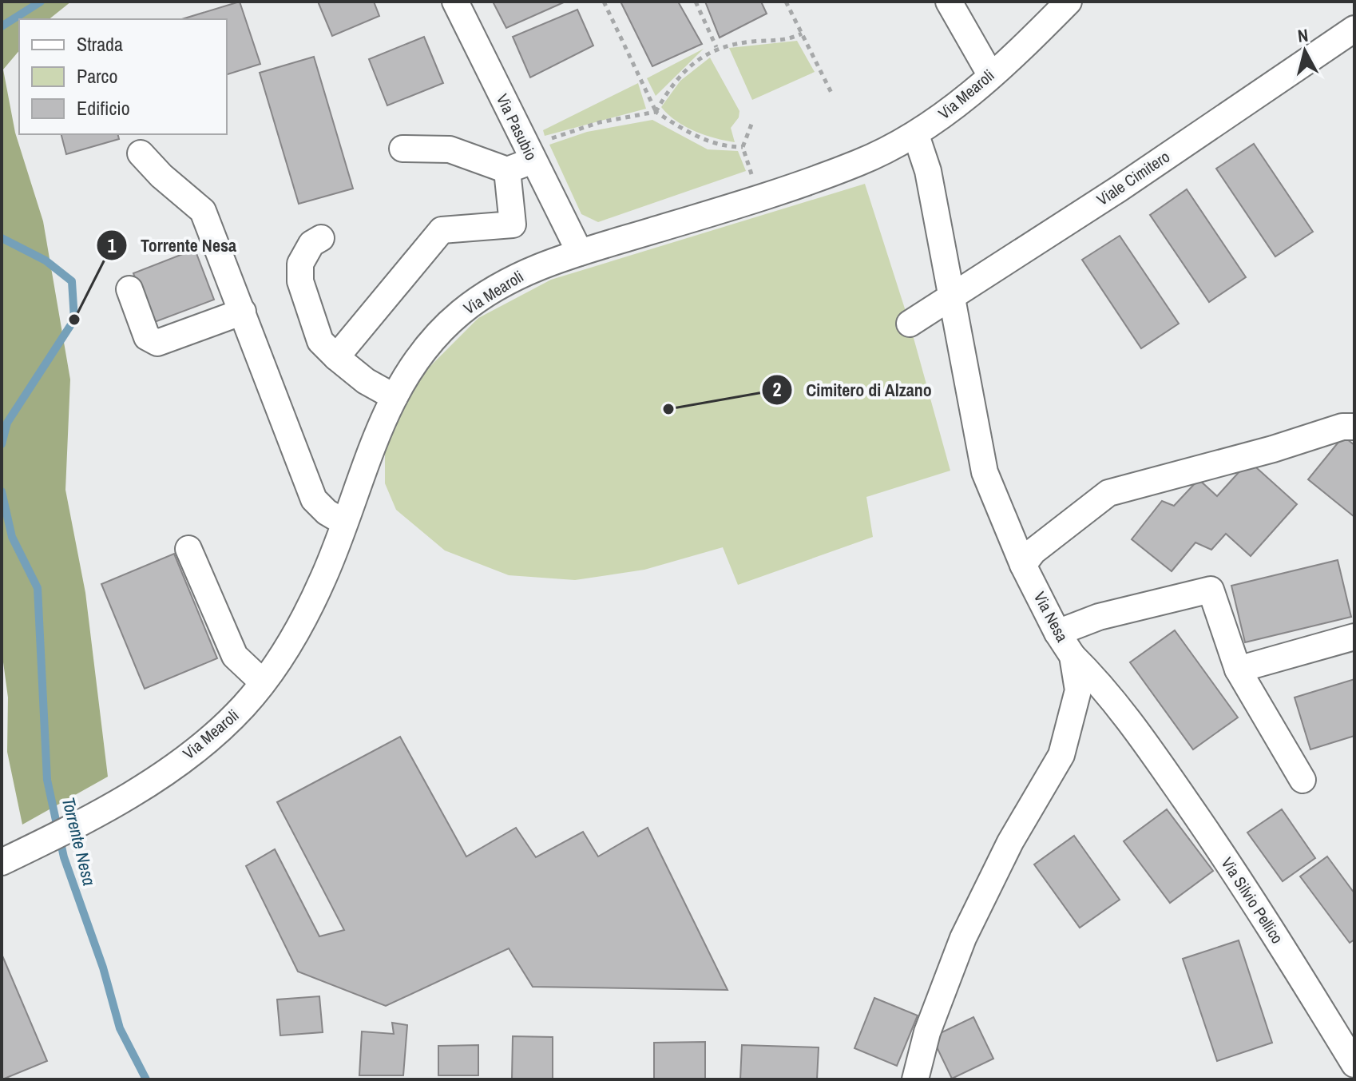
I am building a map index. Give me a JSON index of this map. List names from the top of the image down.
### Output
{
  "streets": {
    "street": [
      "Via Mearoli",
      "Via Pasubio",
      "Viale Cimitero",
      "Via Nesa",
      "Via Silvio Pellico"
    ]
  },
  "crossings": [
    ["Via Mearoli", "Via Pasubio"],
    ["Via Mearoli", "Via Nesa"],
    ["Viale Cimitero", "Via Nesa"],
    ["Via Nesa", "Via Silvio Pellico"]
  ],
  "water": ["Torrente Nesa"],
  "places": ["Torrente Nesa", "Cimitero di Alzano"],
  "legend": ["Strada", "Parco", "Edificio"],
  "north": "top"
}
